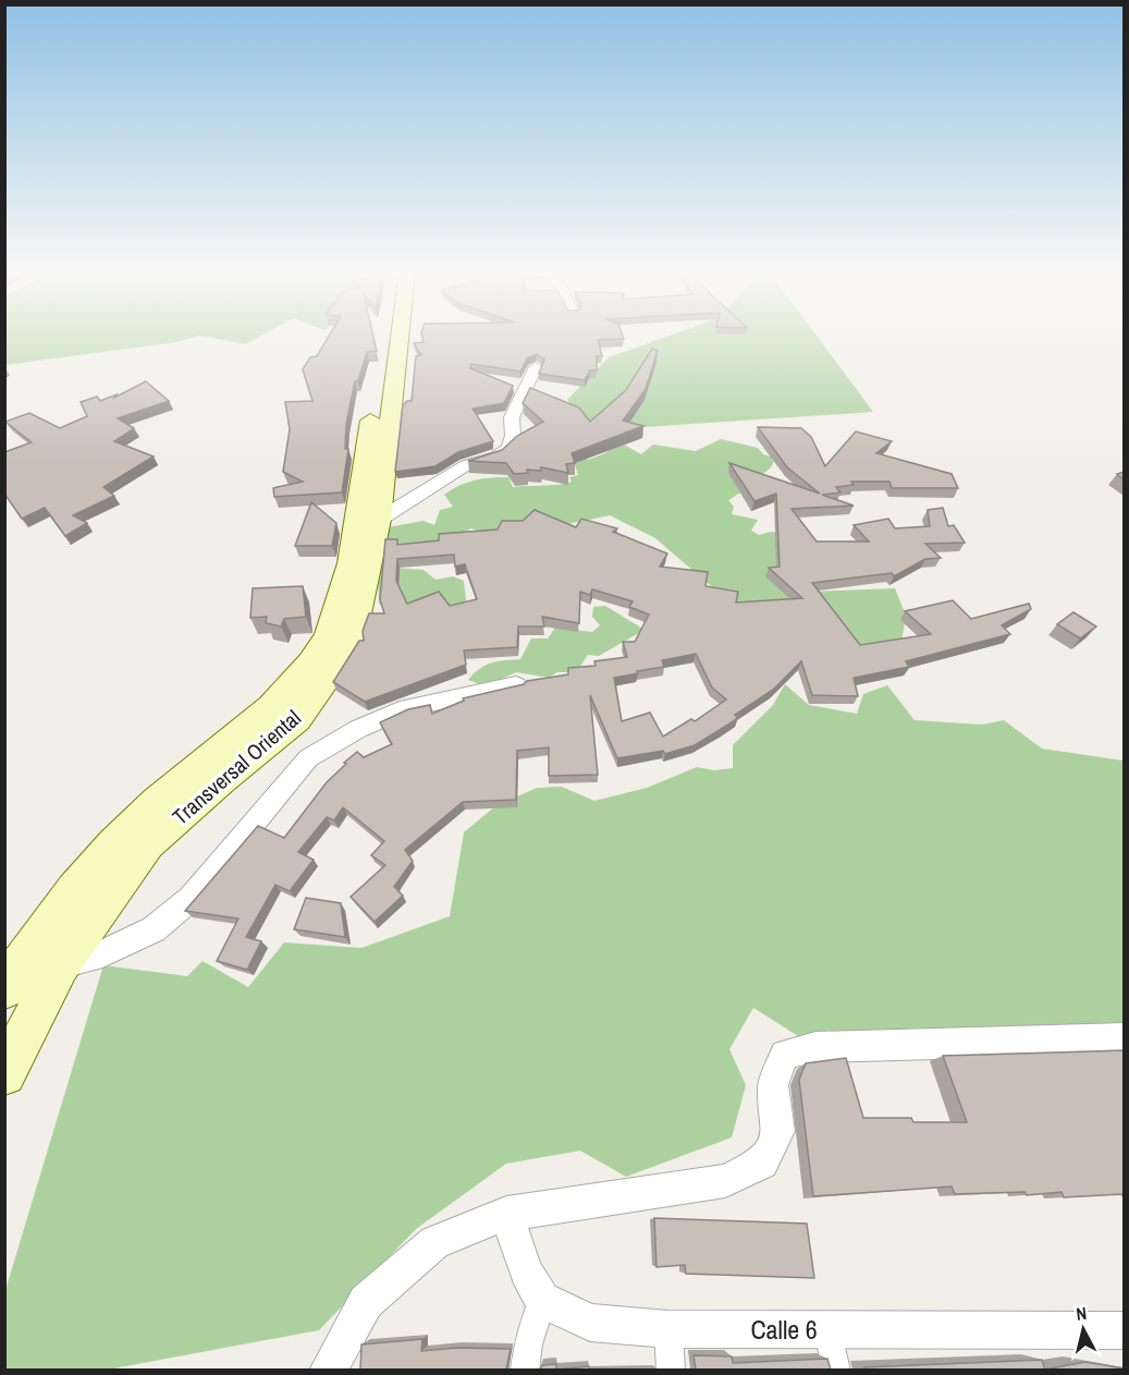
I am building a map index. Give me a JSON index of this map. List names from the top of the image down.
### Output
{
  "streets": {
    "main road": ["Transversal Oriental"],
    "street": ["Calle 6"]
  },
  "north": "top"
}
